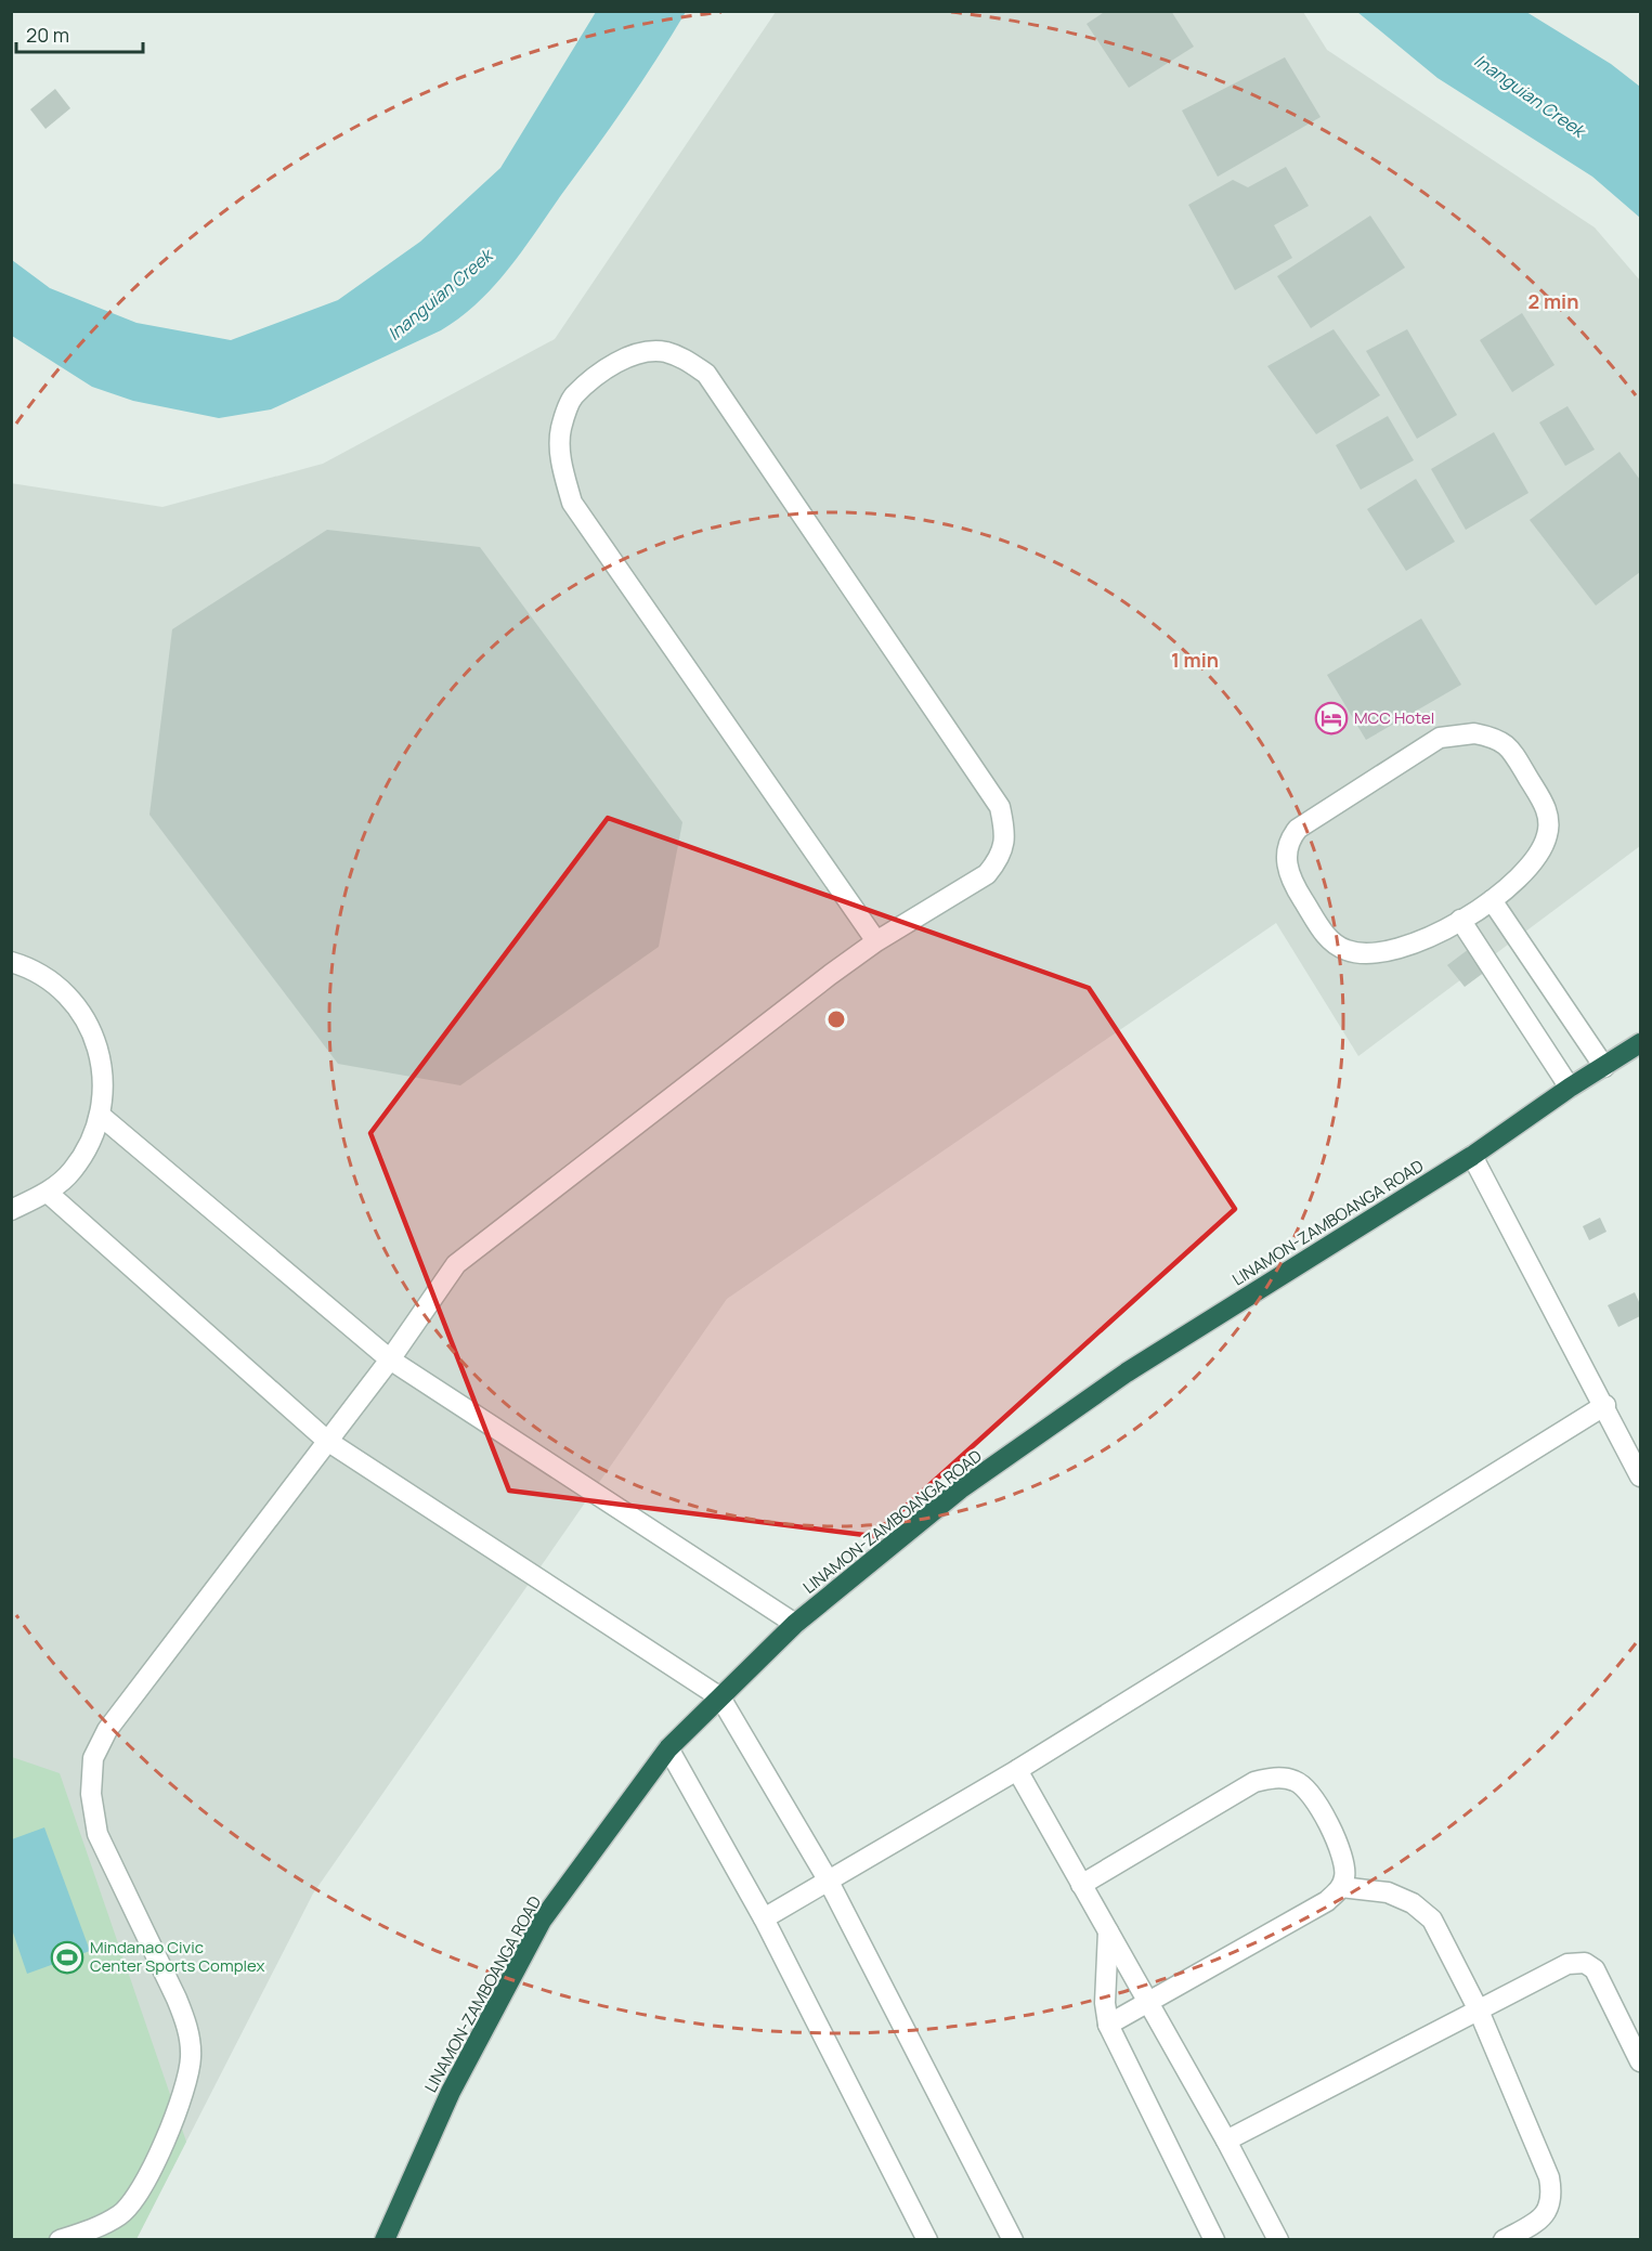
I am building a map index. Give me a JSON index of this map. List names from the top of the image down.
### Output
{
  "streets": {
    "highway": ["LINAMON-ZAMBOANGA ROAD"]
  },
  "water": ["Inanguian Creek"],
  "places": {
    "hotel": ["MCC Hotel"],
    "sports": ["Mindanao Civic Center Sports Complex"]
  },
  "scale_bar": "20 m",
  "rings": ["2 min", "1 min"]
}
